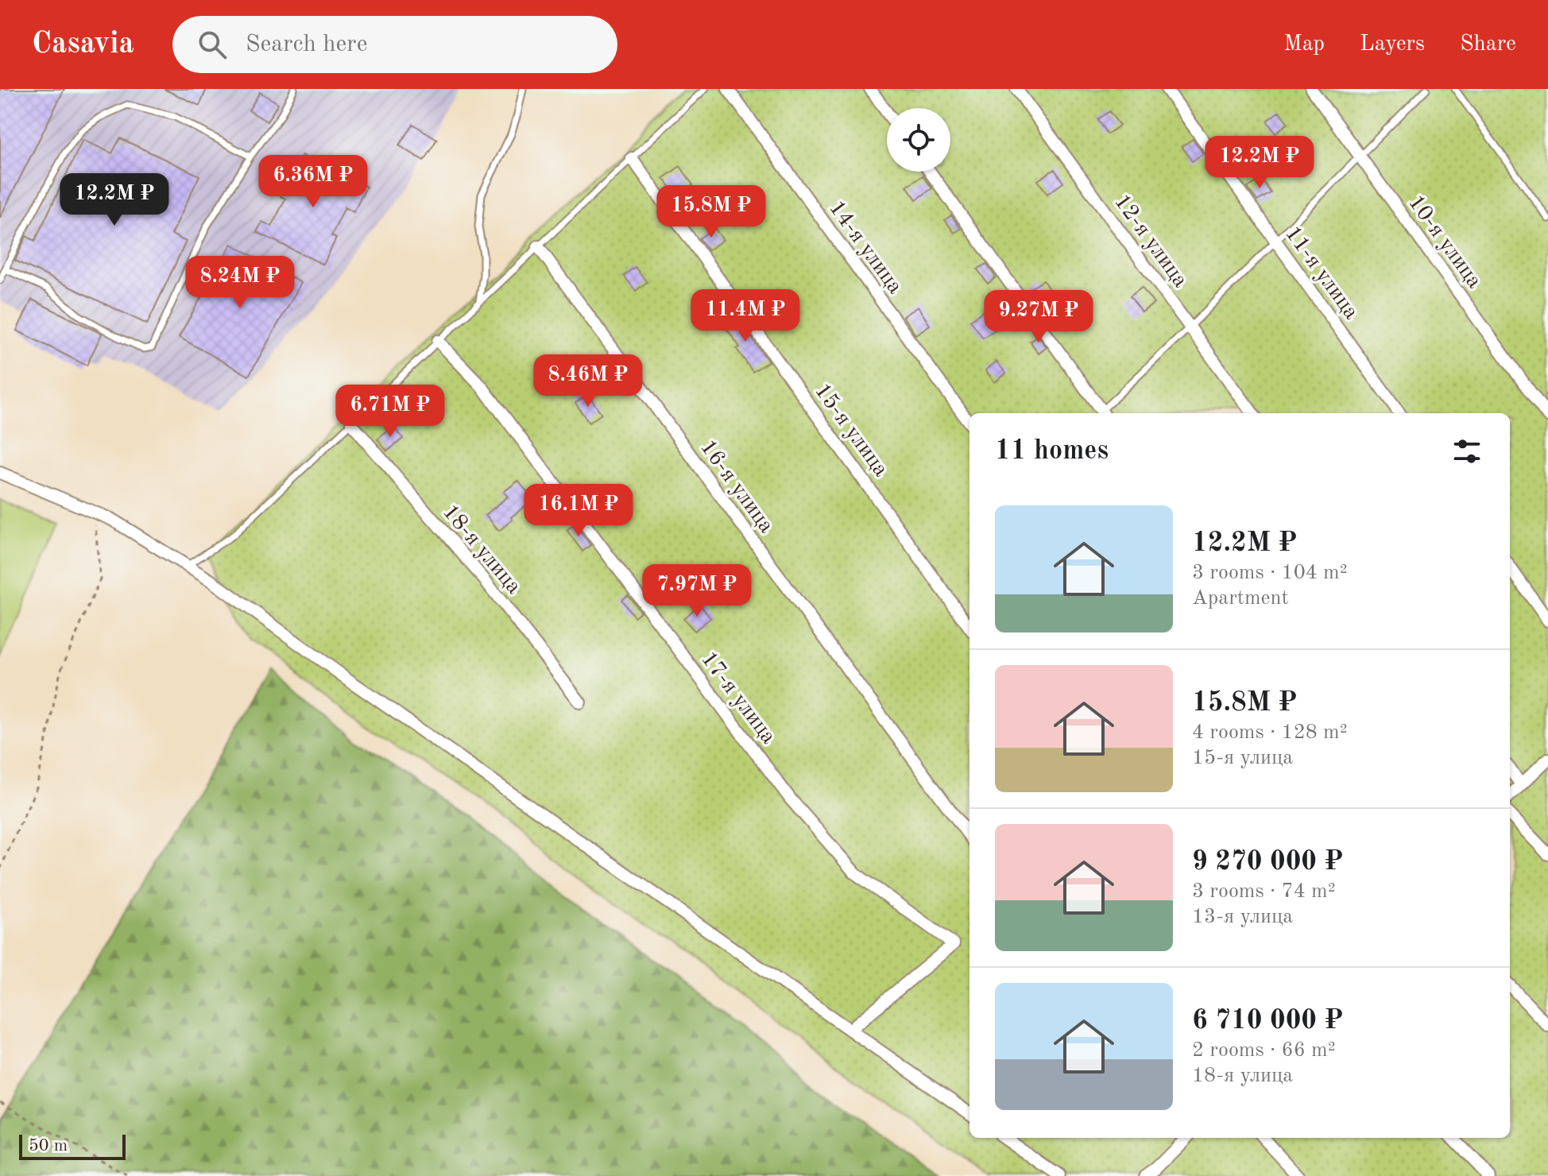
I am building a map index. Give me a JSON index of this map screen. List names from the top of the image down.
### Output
{
  "streets": {
    "street": [
      "12-я улица",
      "10-я улица",
      "14-я улица",
      "11-я улица",
      "15-я улица",
      "16-я улица",
      "18-я улица",
      "17-я улица"
    ]
  },
  "scale_bar": "50 m",
  "page": {
    "header": "Casavia",
    "search": "Search here",
    "nav": ["Map", "Layers", "Share"],
    "price": [
      "12.2M ₽",
      "6.36M ₽",
      "12.2M ₽",
      "15.8M ₽",
      "8.24M ₽",
      "11.4M ₽",
      "9.27M ₽",
      "8.46M ₽",
      "6.71M ₽",
      "16.1M ₽",
      "7.97M ₽"
    ],
    "heading": "11 homes",
    "list": [
      {
        "name": "12.2M ₽",
        "note": "3 rooms · 104 m² · Apartment"
      },
      {
        "name": "15.8M ₽",
        "note": "4 rooms · 128 m² · 15-я улица"
      },
      {
        "name": "9 270 000 ₽",
        "note": "3 rooms · 74 m² · 13-я улица"
      },
      {
        "name": "6 710 000 ₽",
        "note": "2 rooms · 66 m² · 18-я улица"
      }
    ],
    "scale": "50 m"
  }
}
